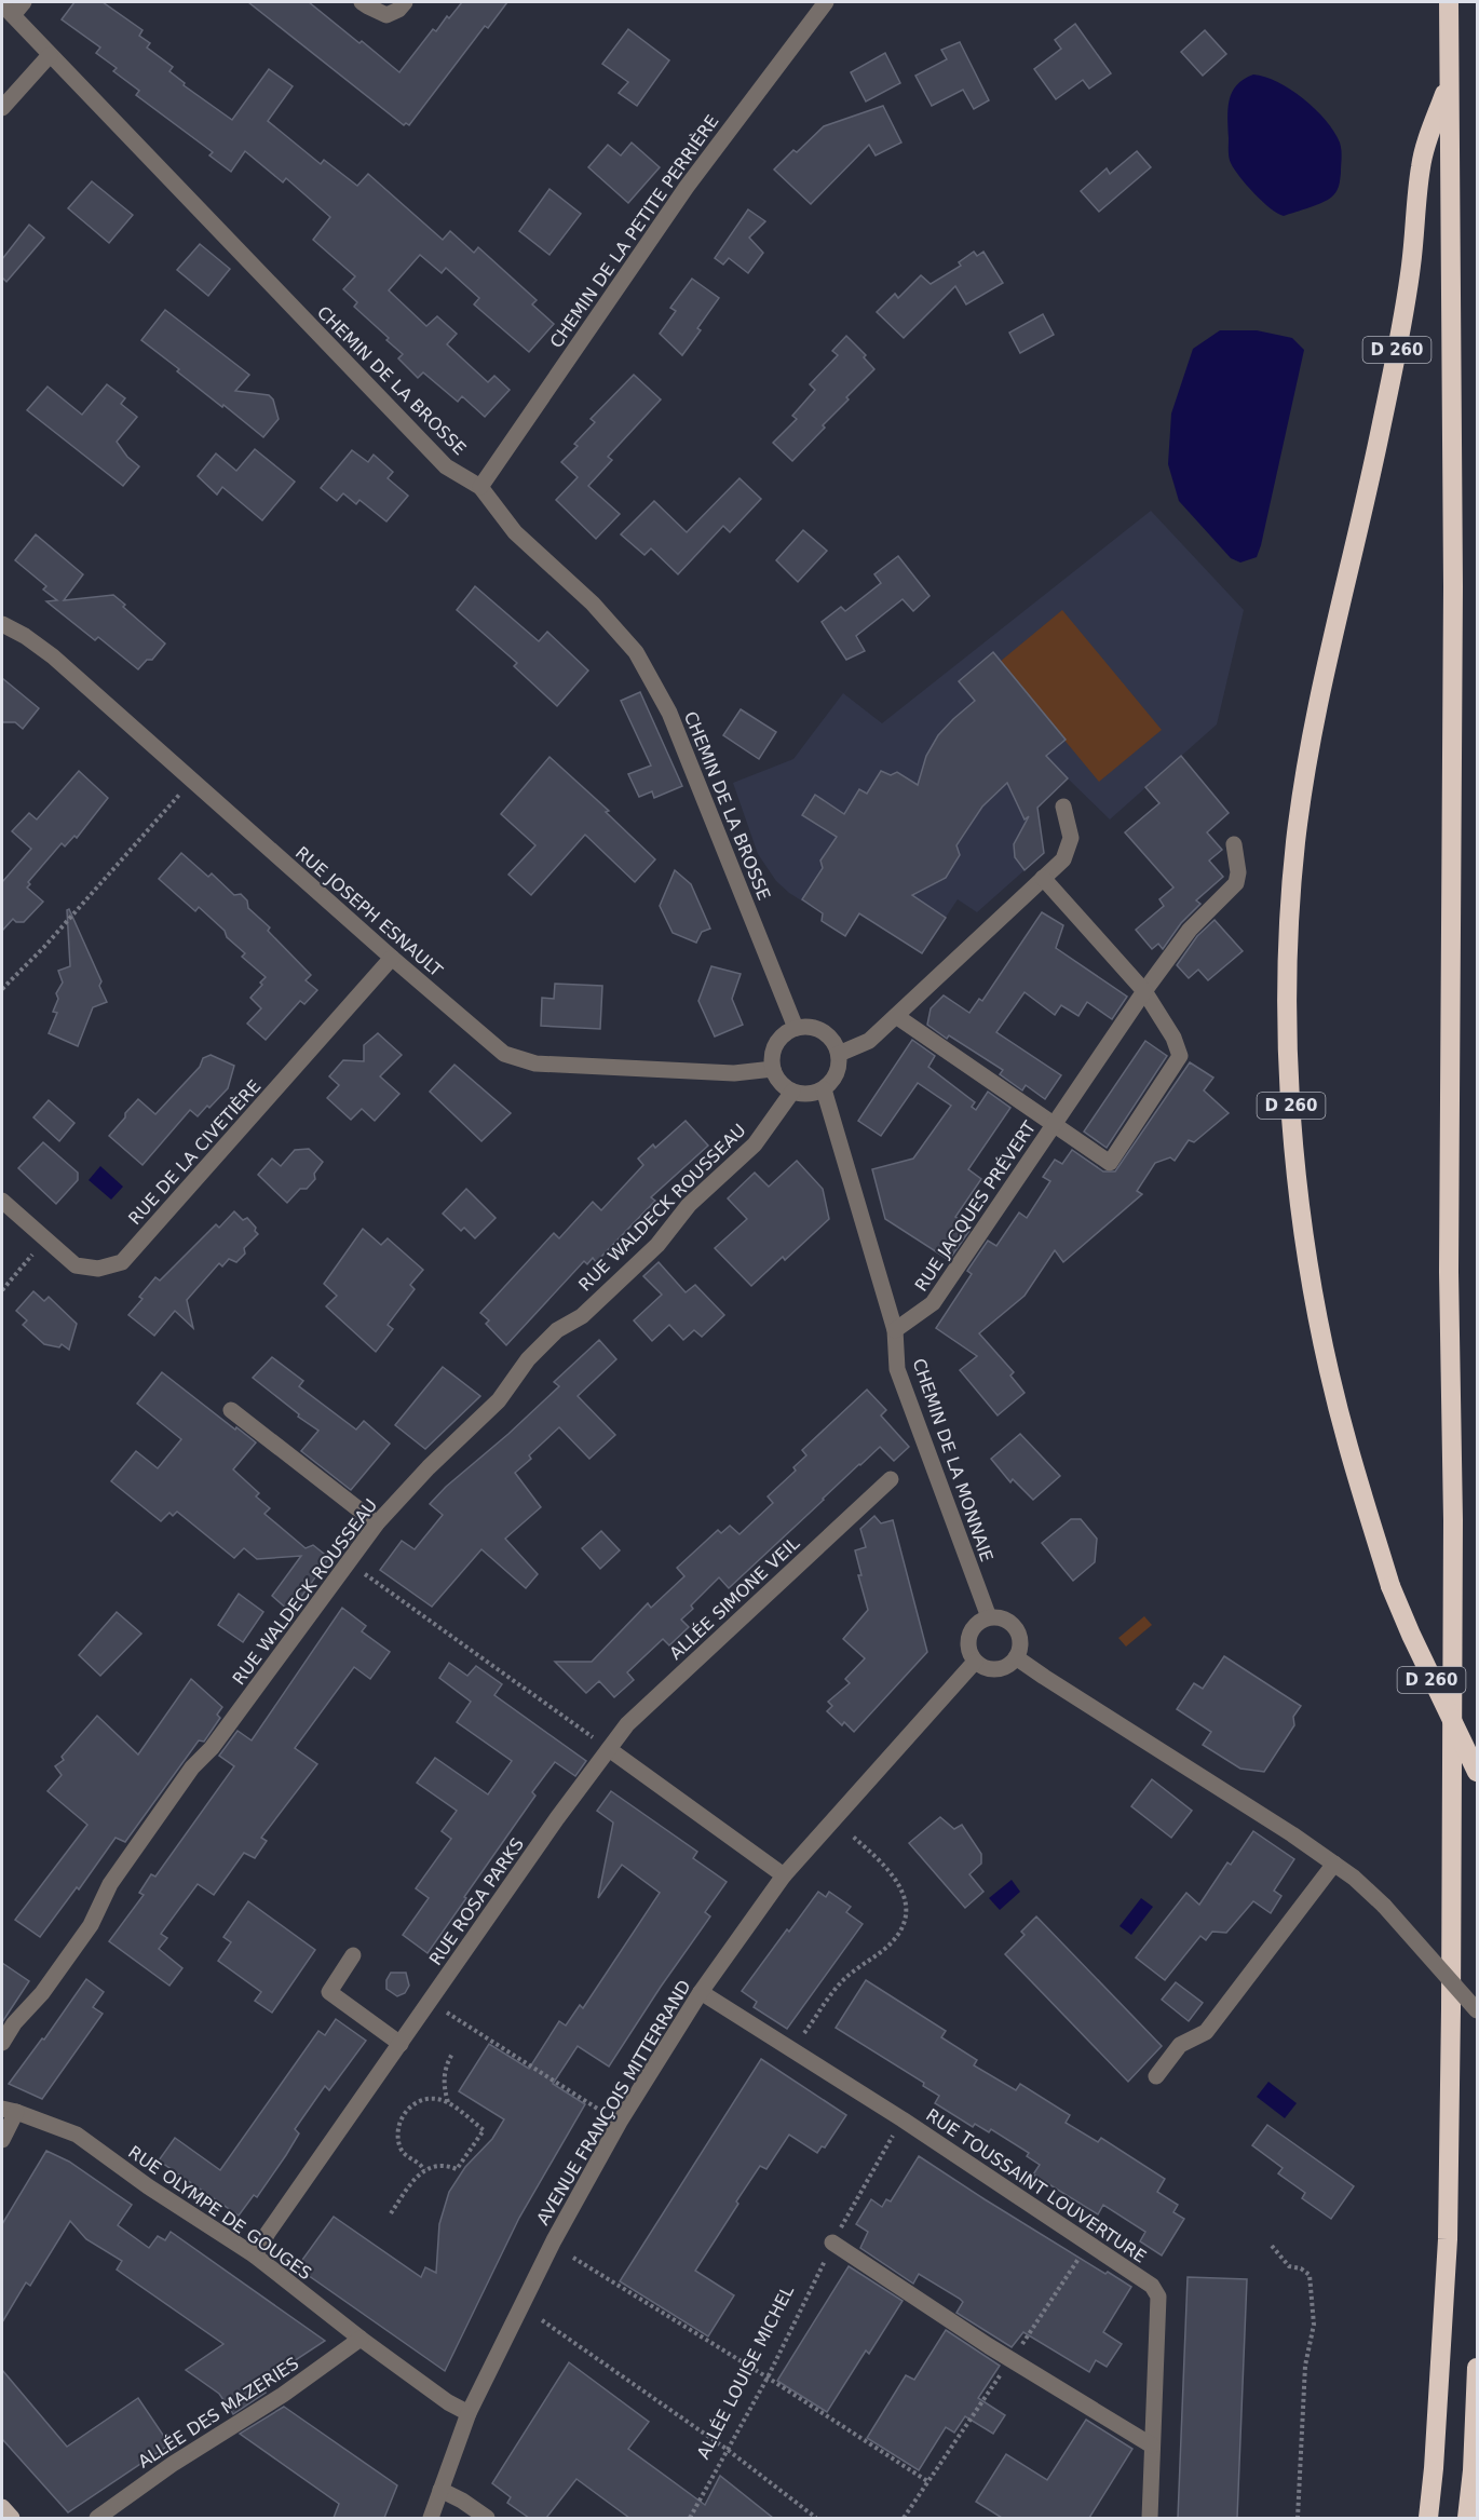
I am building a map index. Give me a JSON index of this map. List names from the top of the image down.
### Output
{
  "streets": {
    "highway": ["D 260"],
    "street": [
      "CHEMIN DE LA PETITE PERRIÈRE",
      "CHEMIN DE LA BROSSE",
      "RUE JOSEPH ESNAULT",
      "RUE DE LA CIVETIÈRE",
      "RUE JACQUES PRÉVERT",
      "RUE WALDECK ROUSSEAU",
      "CHEMIN DE LA MONNAIE",
      "ALLÉE SIMONE VEIL",
      "RUE ROSA PARKS",
      "AVENUE FRANÇOIS MITTERRAND",
      "RUE TOUSSAINT LOUVERTURE",
      "RUE OLYMPE DE GOUGES",
      "ALLÉE DES MAZERIES"
    ],
    "path": ["ALLÉE LOUISE MICHEL"]
  },
  "crossings": [
    ["CHEMIN DE LA PETITE PERRIÈRE", "CHEMIN DE LA BROSSE"],
    ["CHEMIN DE LA BROSSE", "RUE JOSEPH ESNAULT"],
    ["CHEMIN DE LA BROSSE", "RUE WALDECK ROUSSEAU"],
    ["CHEMIN DE LA BROSSE", "CHEMIN DE LA MONNAIE"],
    ["RUE JOSEPH ESNAULT", "RUE DE LA CIVETIÈRE"],
    ["RUE JOSEPH ESNAULT", "RUE WALDECK ROUSSEAU"],
    ["RUE JOSEPH ESNAULT", "CHEMIN DE LA MONNAIE"],
    ["RUE JACQUES PRÉVERT", "CHEMIN DE LA MONNAIE"],
    ["RUE WALDECK ROUSSEAU", "CHEMIN DE LA MONNAIE"],
    ["CHEMIN DE LA MONNAIE", "AVENUE FRANÇOIS MITTERRAND"],
    ["ALLÉE SIMONE VEIL", "RUE ROSA PARKS"],
    ["RUE ROSA PARKS", "RUE OLYMPE DE GOUGES"],
    ["AVENUE FRANÇOIS MITTERRAND", "RUE TOUSSAINT LOUVERTURE"],
    ["AVENUE FRANÇOIS MITTERRAND", "RUE OLYMPE DE GOUGES"],
    ["RUE TOUSSAINT LOUVERTURE", "ALLÉE LOUISE MICHEL"],
    ["RUE OLYMPE DE GOUGES", "ALLÉE DES MAZERIES"]
  ]
}
